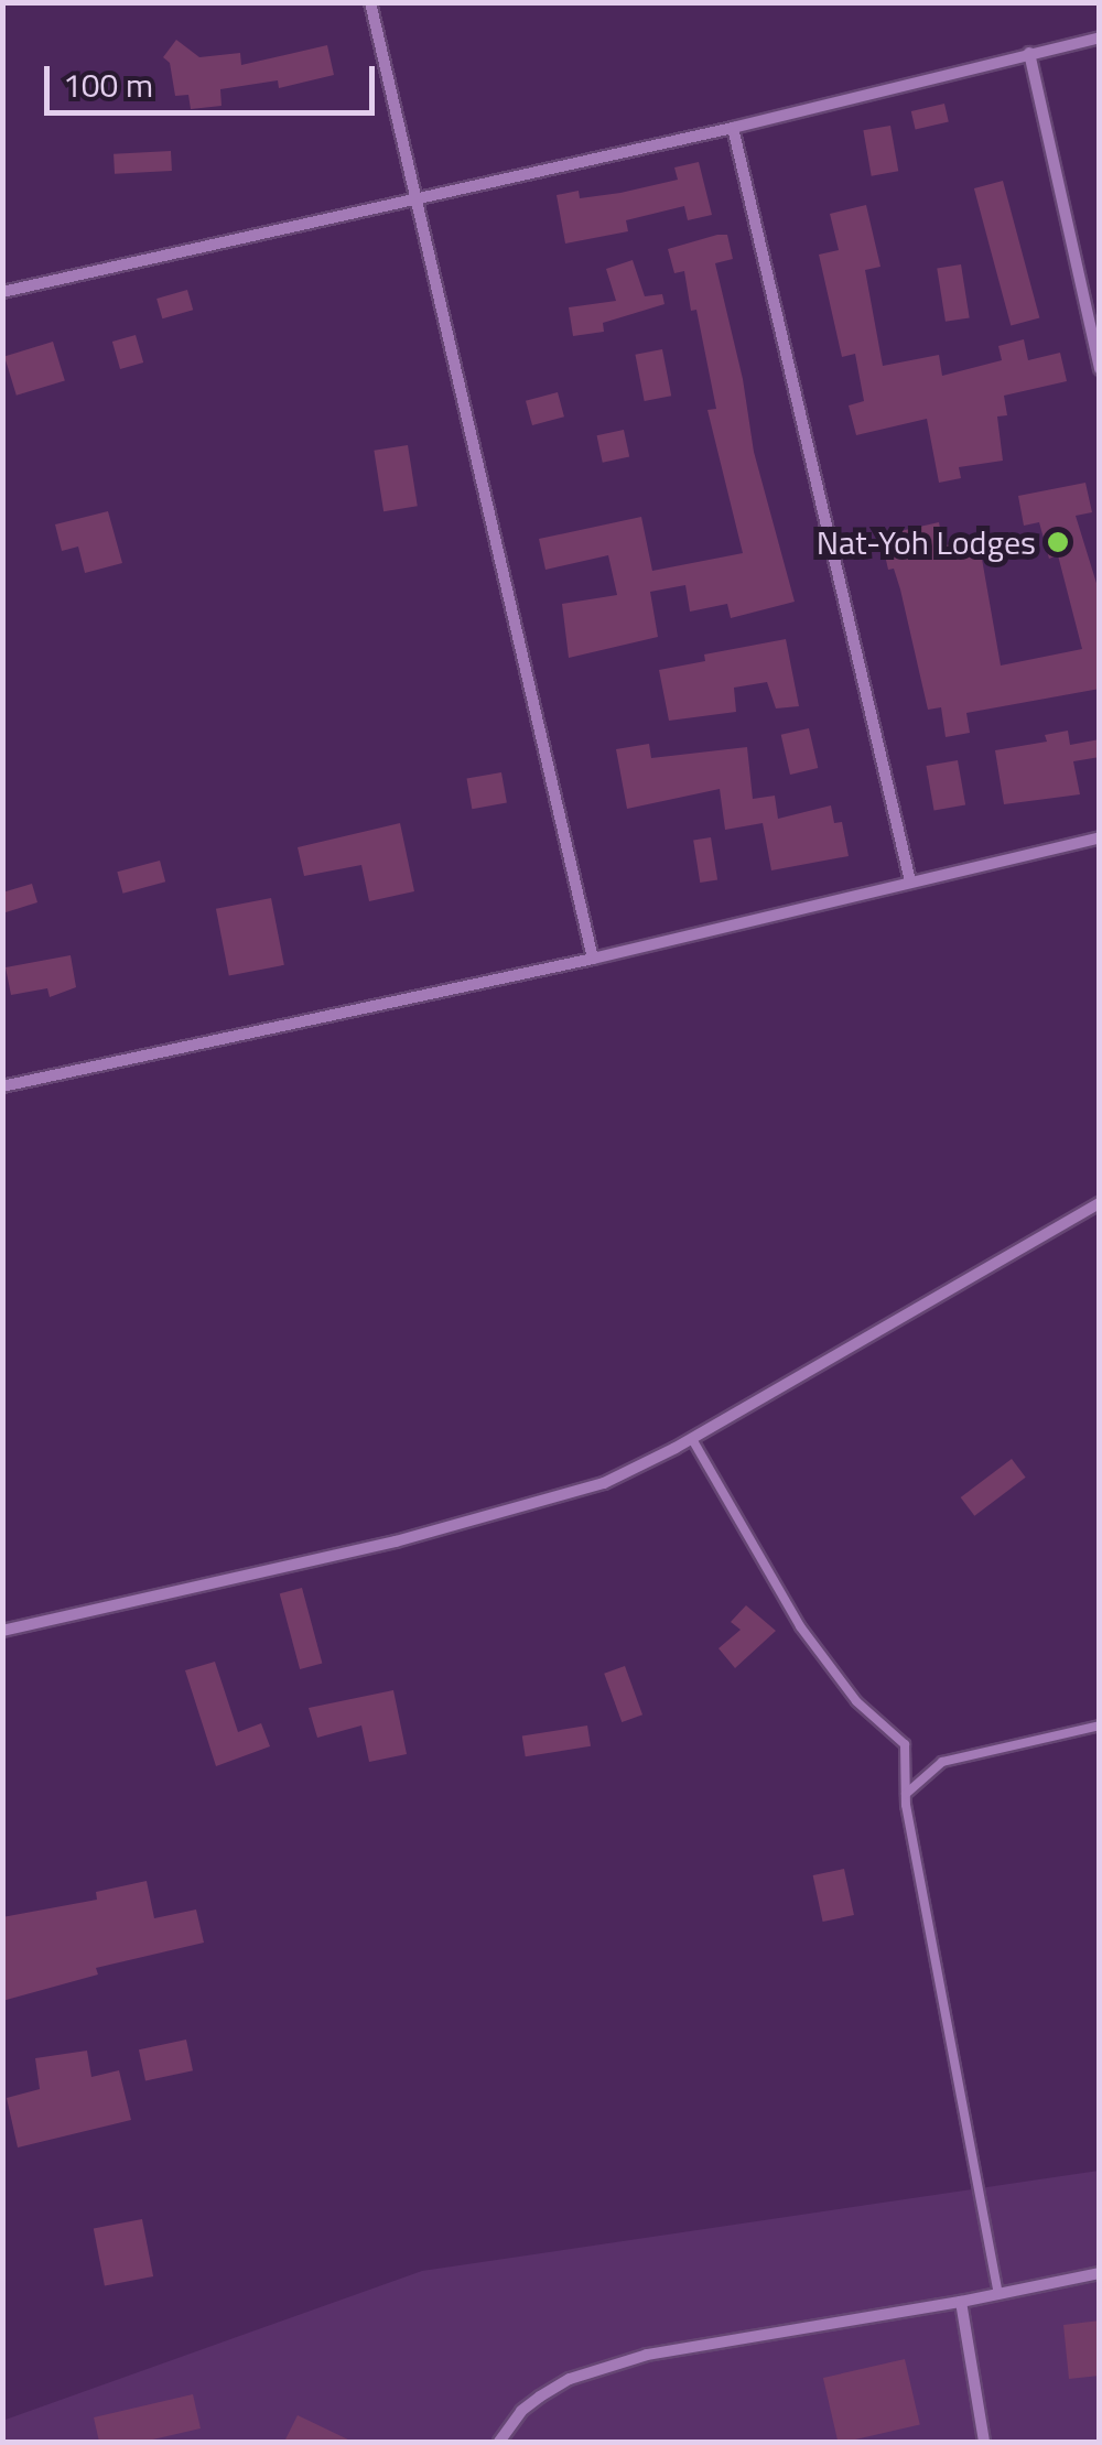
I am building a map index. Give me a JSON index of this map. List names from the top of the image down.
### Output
{
  "places": ["Nat-Yoh Lodges"],
  "scale_bar": "100 m"
}
